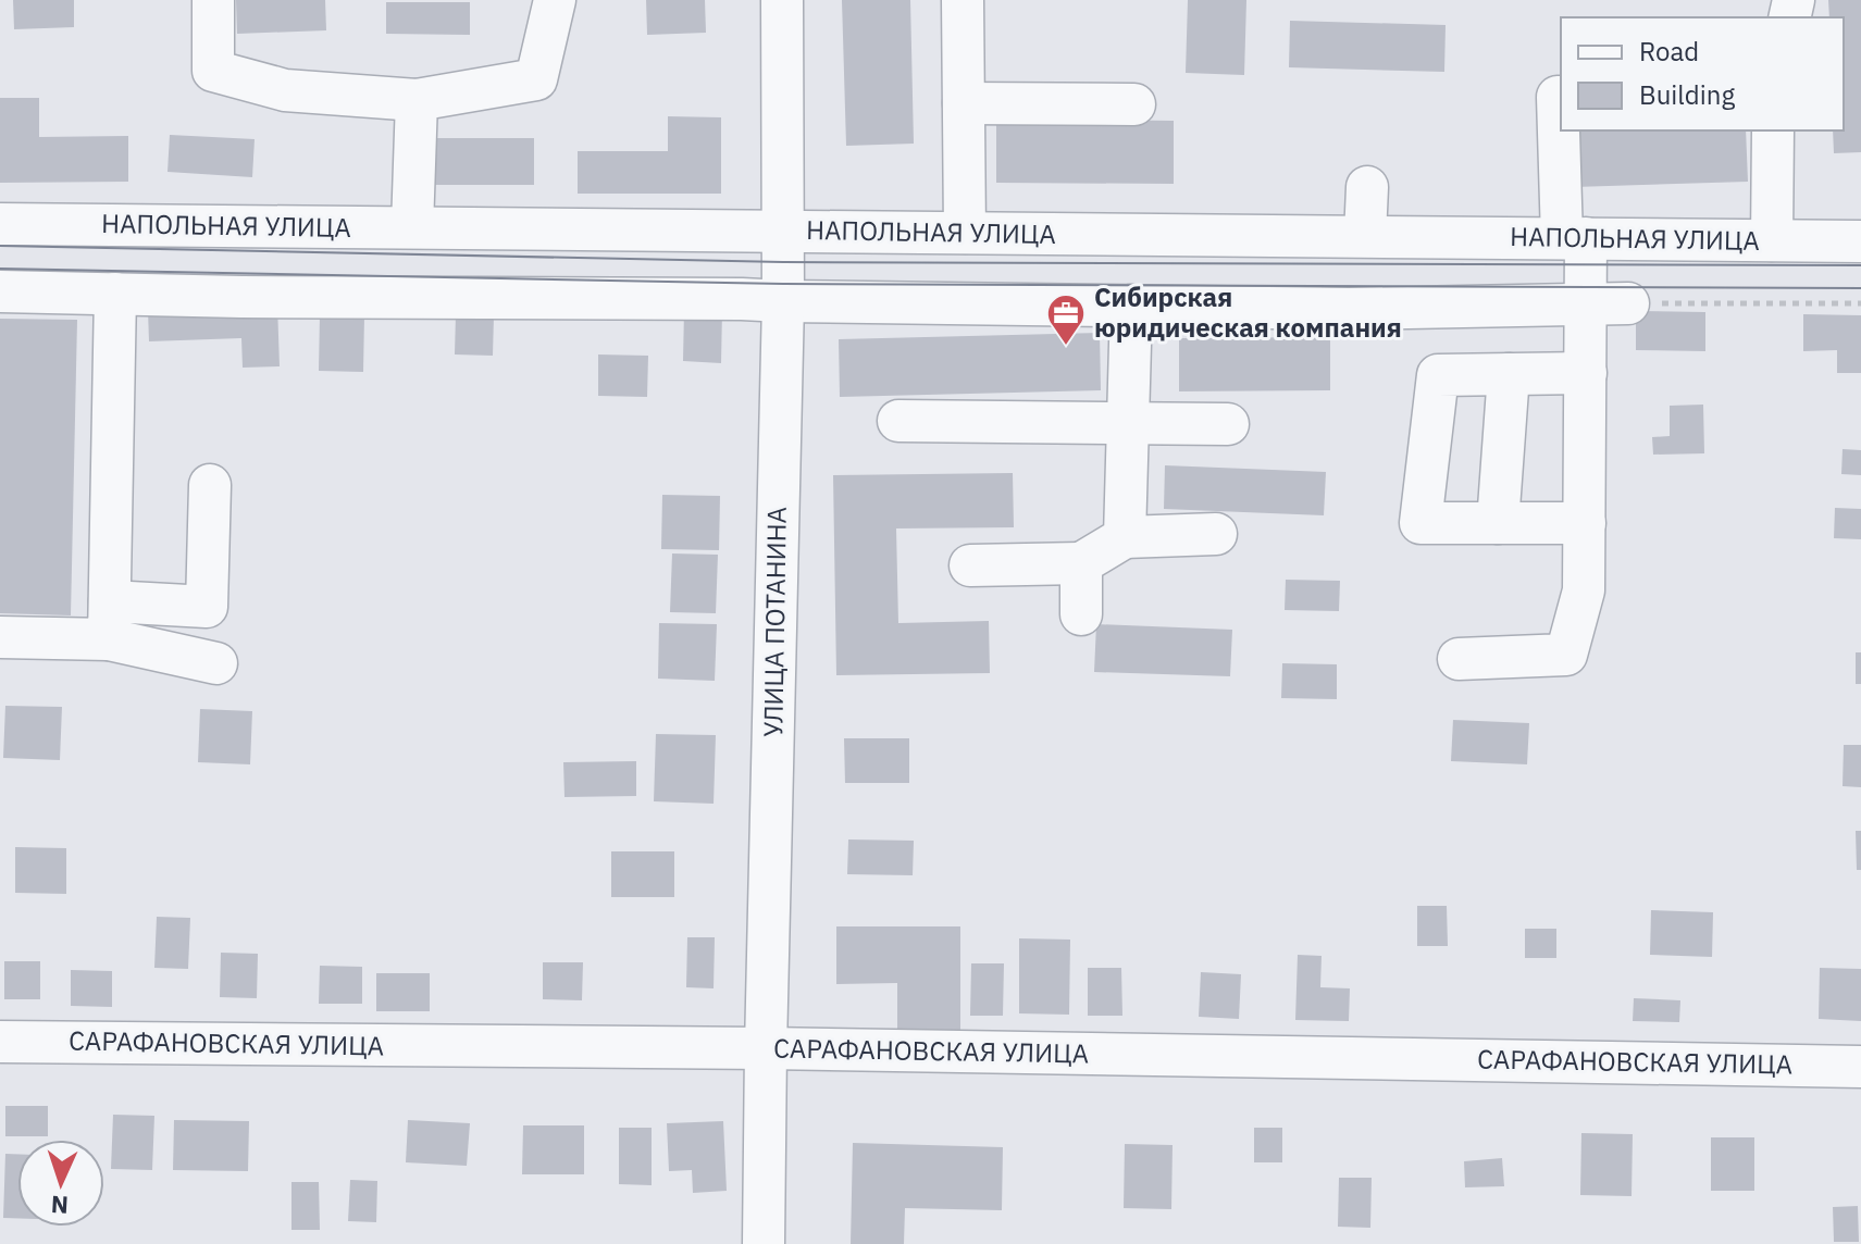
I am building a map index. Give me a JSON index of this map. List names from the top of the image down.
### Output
{
  "streets": {
    "street": ["НАПОЛЬНАЯ УЛИЦА", "УЛИЦА ПОТАНИНА", "САРАФАНОВСКАЯ УЛИЦА"]
  },
  "crossings": [
    ["НАПОЛЬНАЯ УЛИЦА", "УЛИЦА ПОТАНИНА"],
    ["УЛИЦА ПОТАНИНА", "САРАФАНОВСКАЯ УЛИЦА"]
  ],
  "places": {
    "office": ["Сибирская юридическая компания"]
  },
  "legend": ["Road", "Building"],
  "north": "bottom"
}
